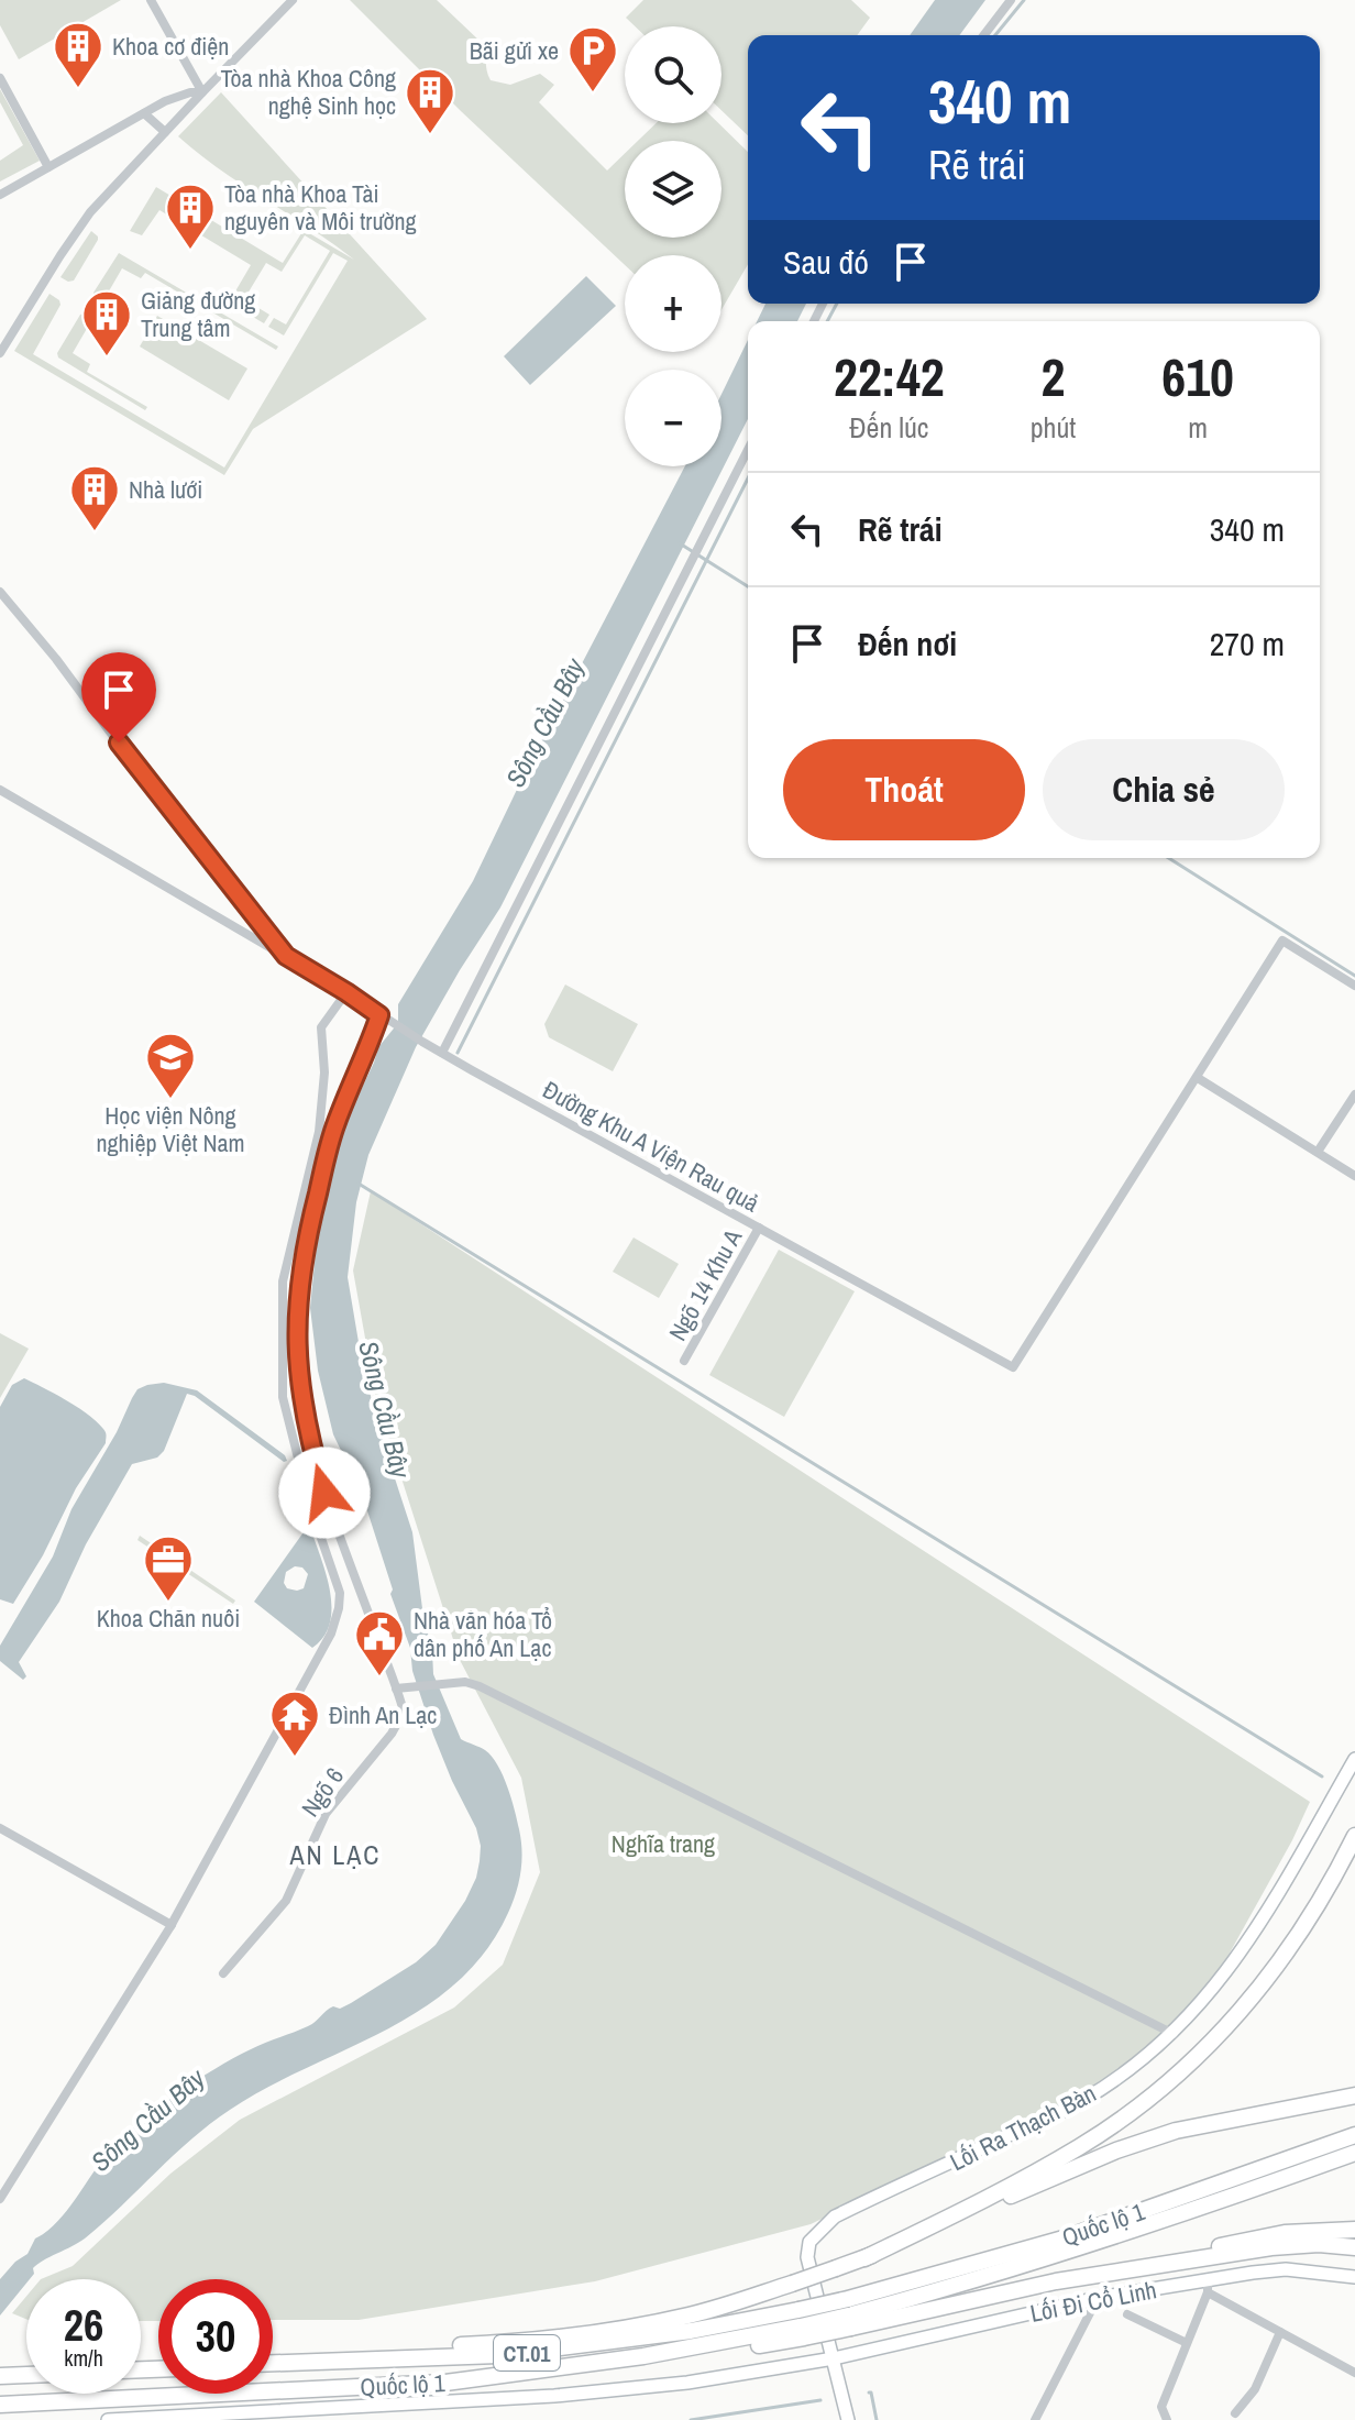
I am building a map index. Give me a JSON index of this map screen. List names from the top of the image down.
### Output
{
  "streets": {
    "highway": ["Quốc lộ 1", "CT.01"],
    "main road": ["Lối Ra Thạch Bàn", "Lối Đi Cổ Linh"],
    "street": ["Đường Khu A Viện Rau quả", "Ngõ 14 Khu A", "Ngõ 6"]
  },
  "crossings": [
    ["Đường Khu A Viện Rau quả", "Ngõ 14 Khu A"],
    ["Đường Khu A Viện Rau quả", "Ngõ 6"],
    ["Lối Ra Thạch Bàn", "Lối Đi Cổ Linh"]
  ],
  "districts": ["AN LẠC"],
  "water": ["Sông Cầu Bây"],
  "parks": ["Nghĩa trang"],
  "places": {
    "building": [
      "Khoa cơ điện",
      "Tòa nhà Khoa Công nghệ Sinh học",
      "Tòa nhà Khoa Tài nguyên và Môi trường",
      "Giảng đường Trung tâm",
      "Nhà lưới"
    ],
    "parking": ["Bãi gửi xe"],
    "school or university": ["Học viện Nông nghiệp Việt Nam"],
    "office": ["Khoa Chăn nuôi"],
    "public building": ["Nhà văn hóa Tổ dân phố An Lạc"],
    "temple": ["Đình An Lạc"]
  },
  "page": {
    "map_buttons": ["+", "−"],
    "turn": ["340 m", "Rẽ trái"],
    "then": "Sau đó",
    "eta": [
      "22:42",
      "Đến lúc",
      "2",
      "phút",
      "610",
      "m"
    ],
    "list": [
      {
        "name": "Rẽ trái",
        "value": "340 m"
      },
      {
        "name": "Đến nơi",
        "value": "270 m"
      }
    ],
    "buttons": ["Thoát", "Chia sẻ"],
    "speed": "26 km/h",
    "limit": "30"
  }
}
